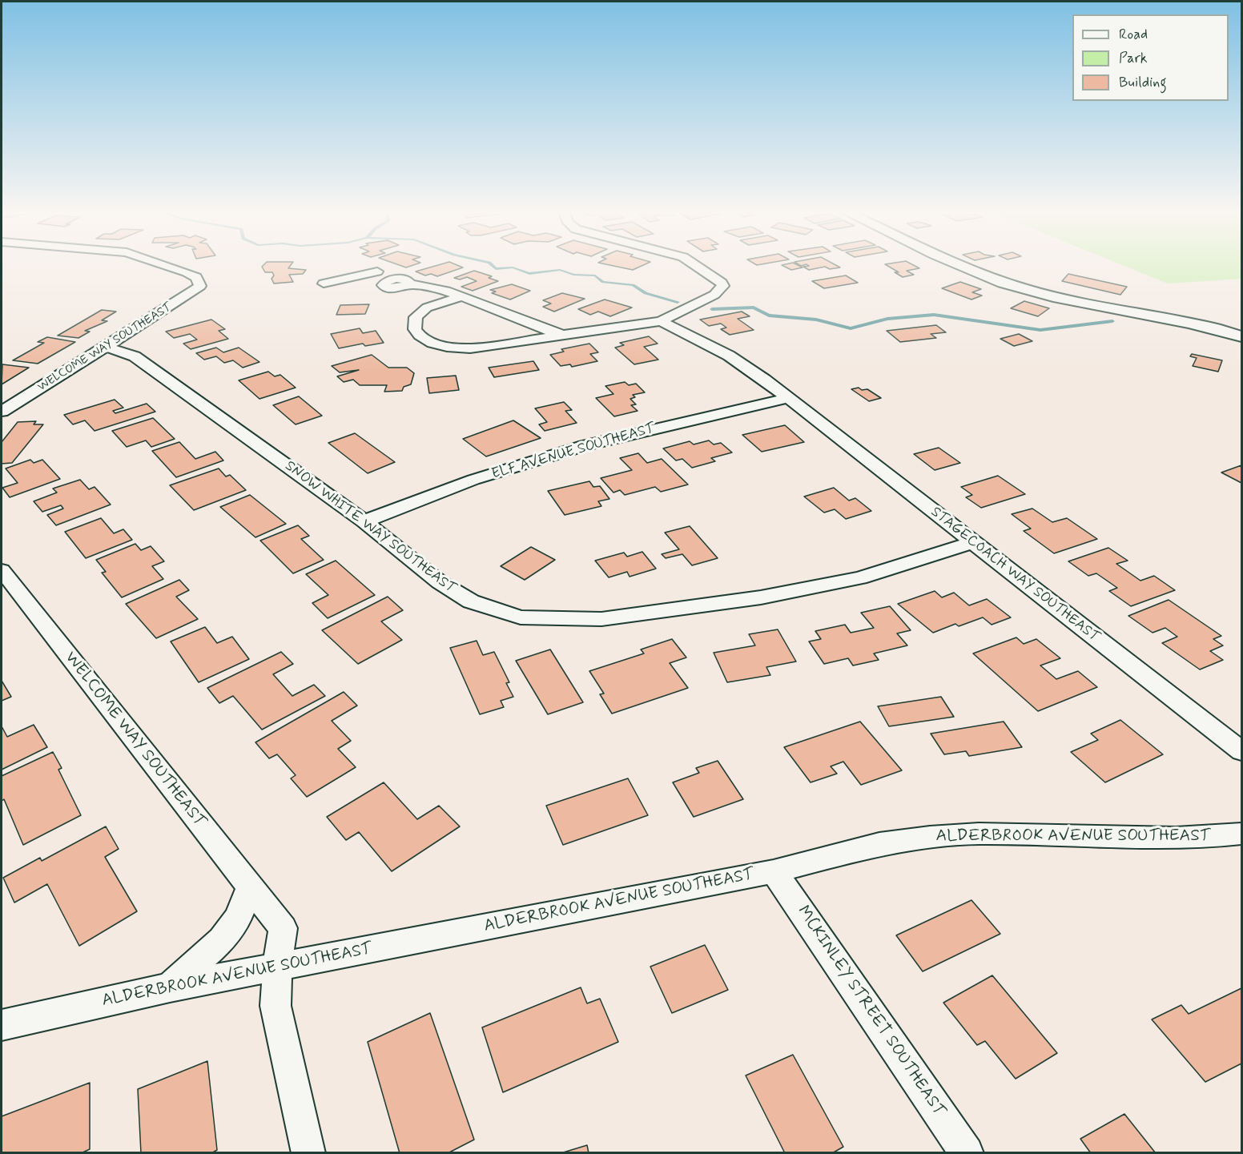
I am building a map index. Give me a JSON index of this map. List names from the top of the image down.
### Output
{
  "streets": {
    "street": [
      "WELCOME WAY SOUTHEAST",
      "ELF AVENUE SOUTHEAST",
      "SNOW WHITE WAY SOUTHEAST",
      "STAGECOACH WAY SOUTHEAST",
      "ALDERBROOK AVENUE SOUTHEAST",
      "MCKINLEY STREET SOUTHEAST"
    ]
  },
  "crossings": [
    ["WELCOME WAY SOUTHEAST", "SNOW WHITE WAY SOUTHEAST"],
    ["WELCOME WAY SOUTHEAST", "ALDERBROOK AVENUE SOUTHEAST"],
    ["ELF AVENUE SOUTHEAST", "SNOW WHITE WAY SOUTHEAST"],
    ["ELF AVENUE SOUTHEAST", "STAGECOACH WAY SOUTHEAST"],
    ["SNOW WHITE WAY SOUTHEAST", "STAGECOACH WAY SOUTHEAST"],
    ["ALDERBROOK AVENUE SOUTHEAST", "MCKINLEY STREET SOUTHEAST"]
  ],
  "legend": ["Road", "Park", "Building"]
}
